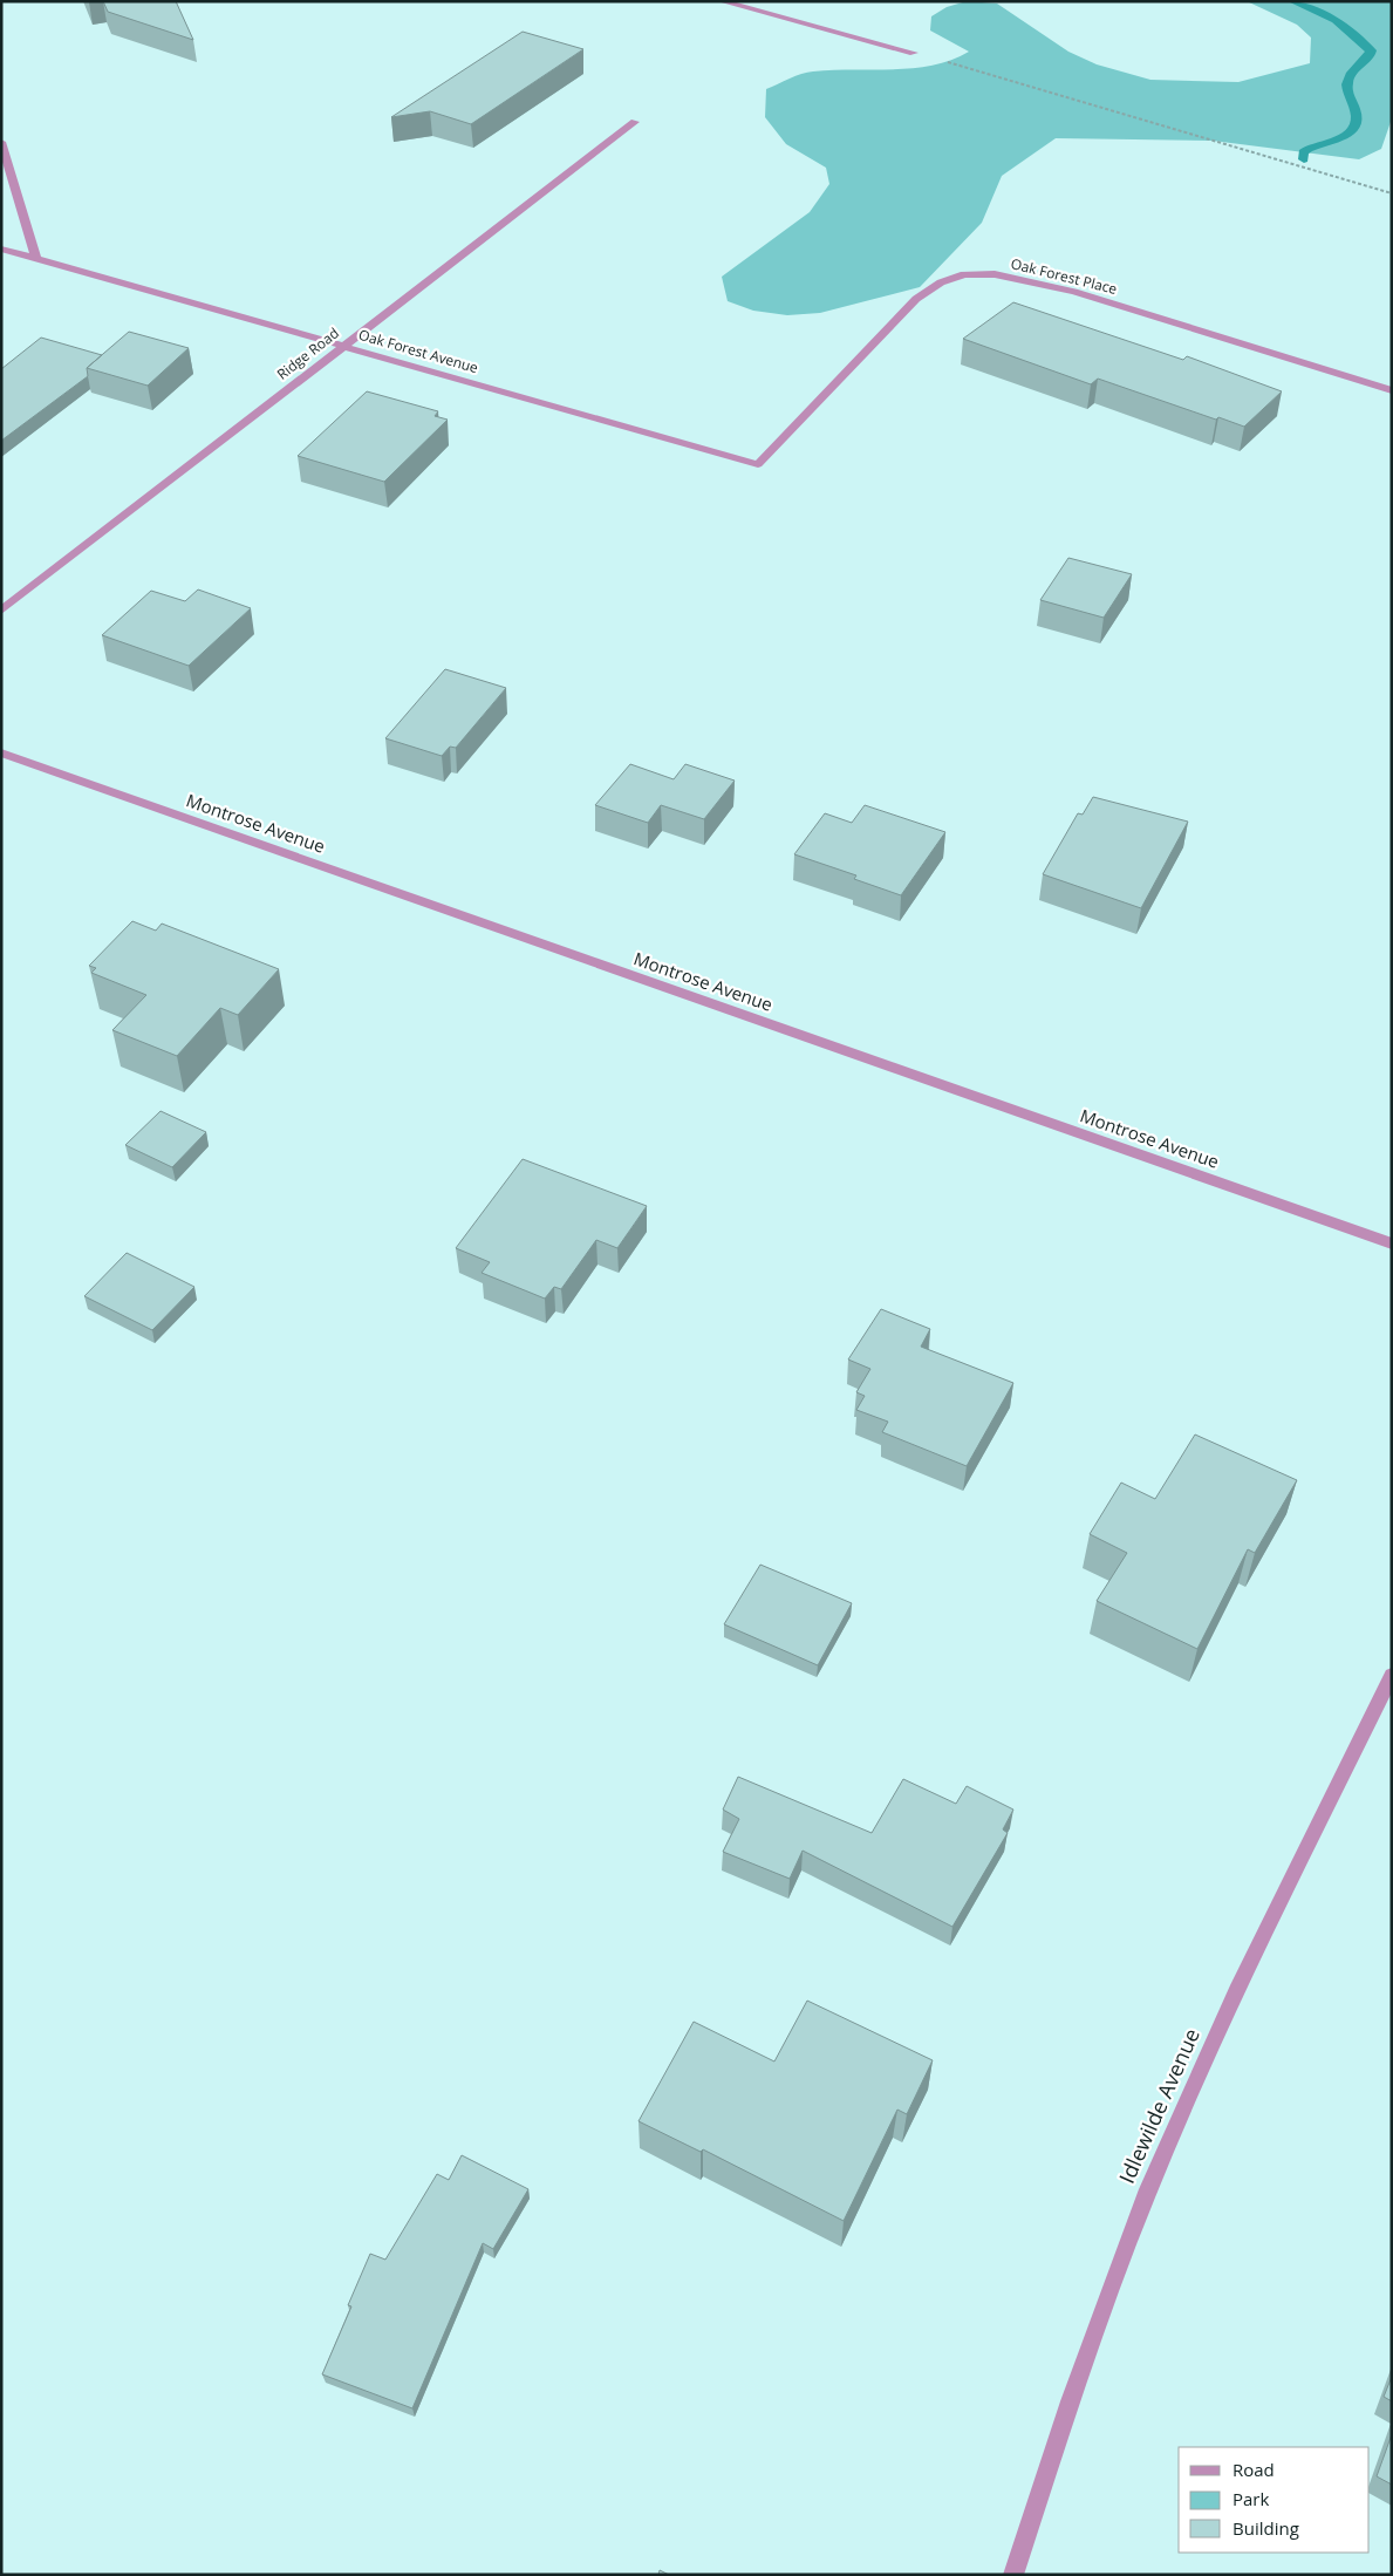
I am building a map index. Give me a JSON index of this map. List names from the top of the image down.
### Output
{
  "streets": {
    "street": [
      "Oak Forest Place",
      "Oak Forest Avenue",
      "Ridge Road",
      "Montrose Avenue",
      "Idlewilde Avenue"
    ]
  },
  "crossings": [
    ["Oak Forest Place", "Oak Forest Avenue"],
    ["Oak Forest Avenue", "Ridge Road"]
  ],
  "legend": ["Road", "Park", "Building"]
}
